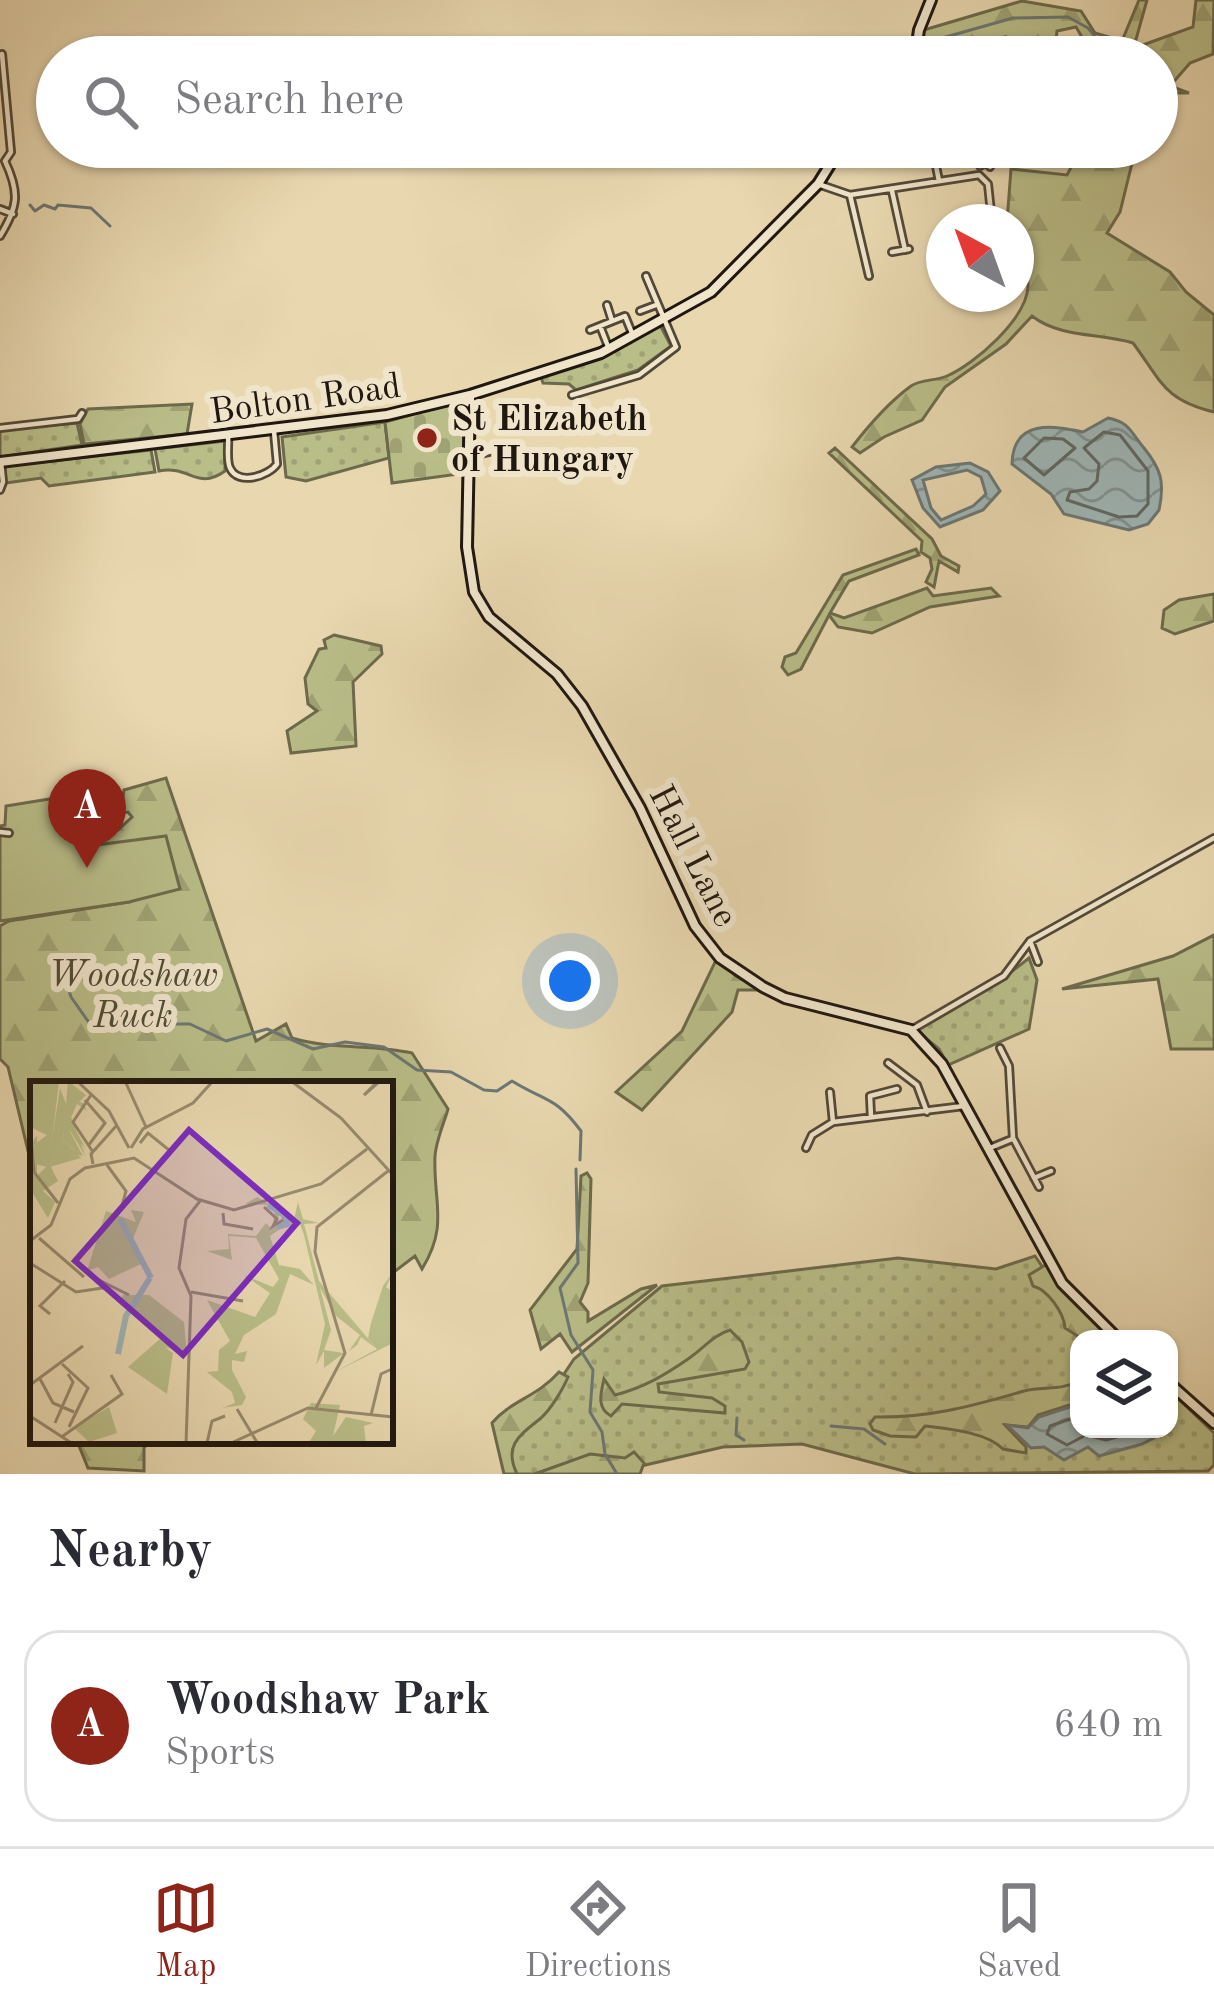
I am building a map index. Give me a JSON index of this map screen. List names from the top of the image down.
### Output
{
  "streets": {
    "street": ["Bolton Road", "Hall Lane"]
  },
  "crossings": [
    ["Bolton Road", "Hall Lane"]
  ],
  "parks": ["Woodshaw Ruck"],
  "places": ["St Elizabeth of Hungary"],
  "north": "top left",
  "page": {
    "search": "Search here",
    "pins": "A",
    "heading": "Nearby",
    "list": [
      {
        "mark": "A",
        "name": "Woodshaw Park",
        "note": "Sports",
        "value": "640 m"
      }
    ],
    "nav": ["Map", "Directions", "Saved"]
  }
}
